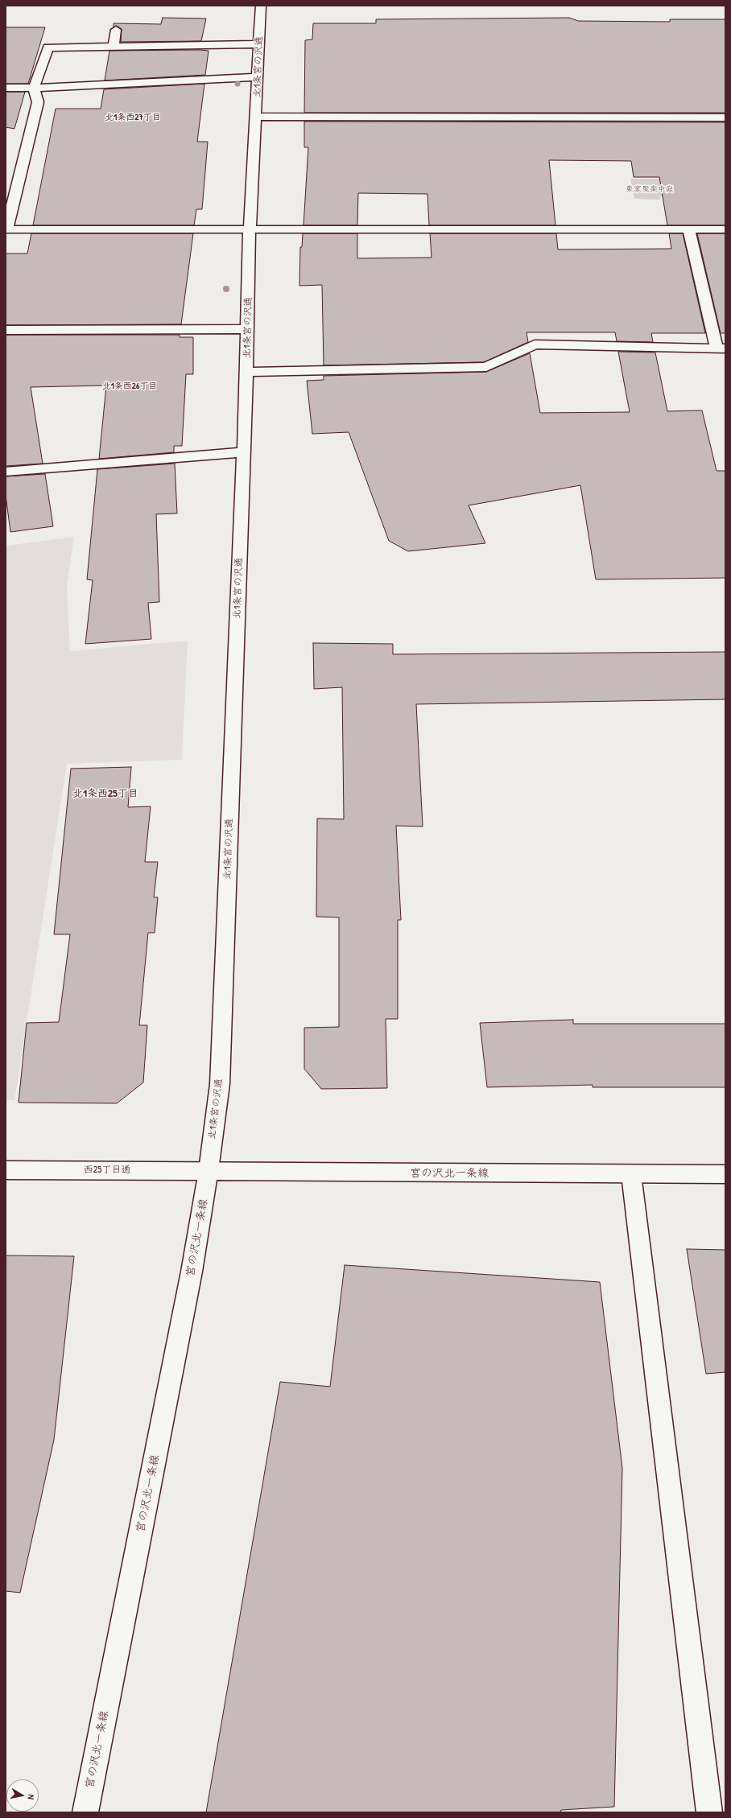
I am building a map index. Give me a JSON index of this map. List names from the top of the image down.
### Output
{
  "streets": {
    "street": ["北1条宮の沢通", "西25丁目通", "宮の沢北一条線"]
  },
  "crossings": [
    ["北1条宮の沢通", "西25丁目通"],
    ["北1条宮の沢通", "宮の沢北一条線"],
    ["西25丁目通", "宮の沢北一条線"]
  ],
  "districts": ["北1条西27丁目", "北1条西26丁目", "北1条西25丁目"],
  "parks": ["東家聚楽中庭"],
  "north": "right"
}
